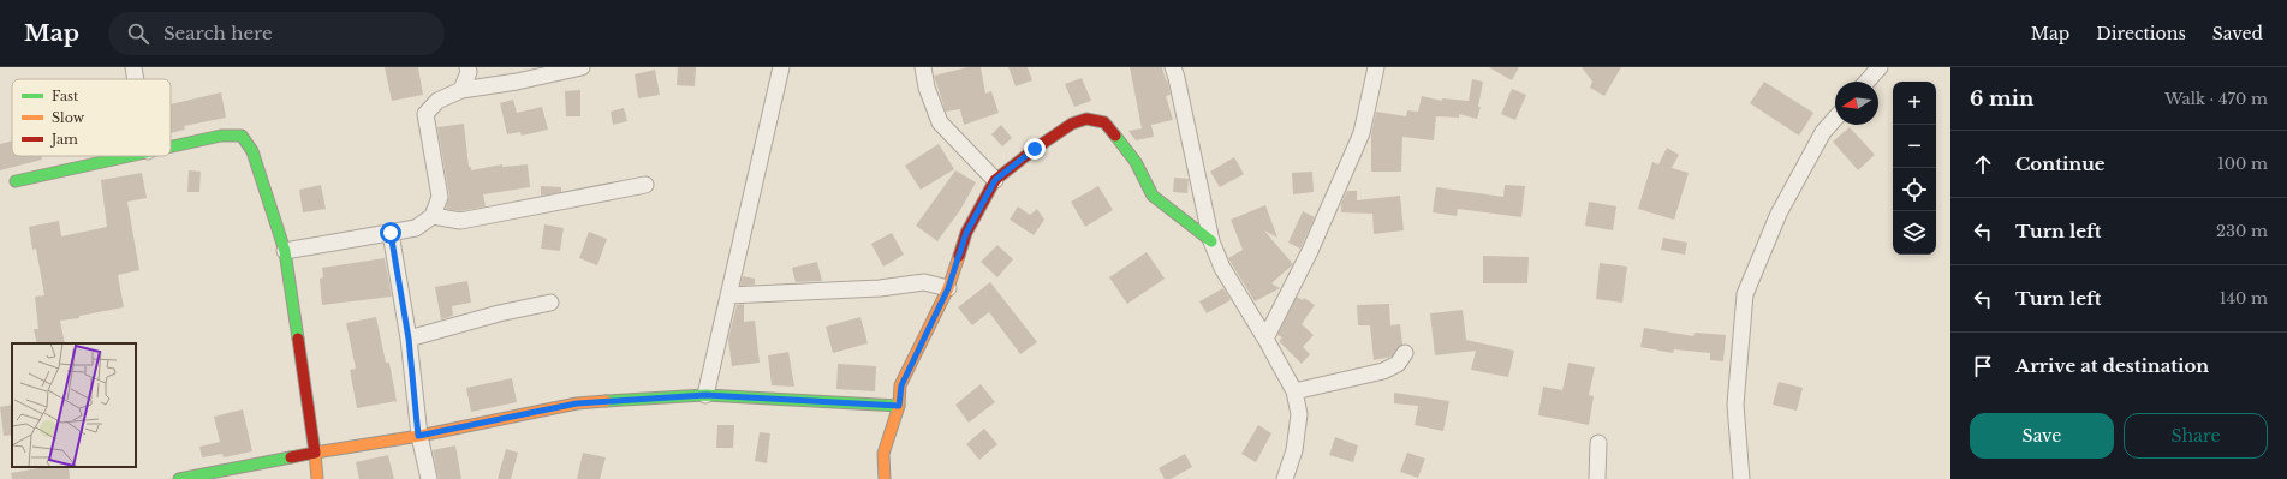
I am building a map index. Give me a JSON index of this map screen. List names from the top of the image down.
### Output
{
  "legend": ["Fast", "Slow", "Jam"],
  "north": "left",
  "page": {
    "header": "Map",
    "search": "Search here",
    "nav": ["Map", "Directions", "Saved"],
    "heading": ["6 min", "Walk · 470 m"],
    "map_buttons": ["+", "−"],
    "list": [
      ["Continue", "100 m"],
      ["Turn left", "230 m"],
      ["Turn left", "140 m"],
      "Arrive at destination"
    ],
    "buttons": ["Save", "Share"]
  }
}
